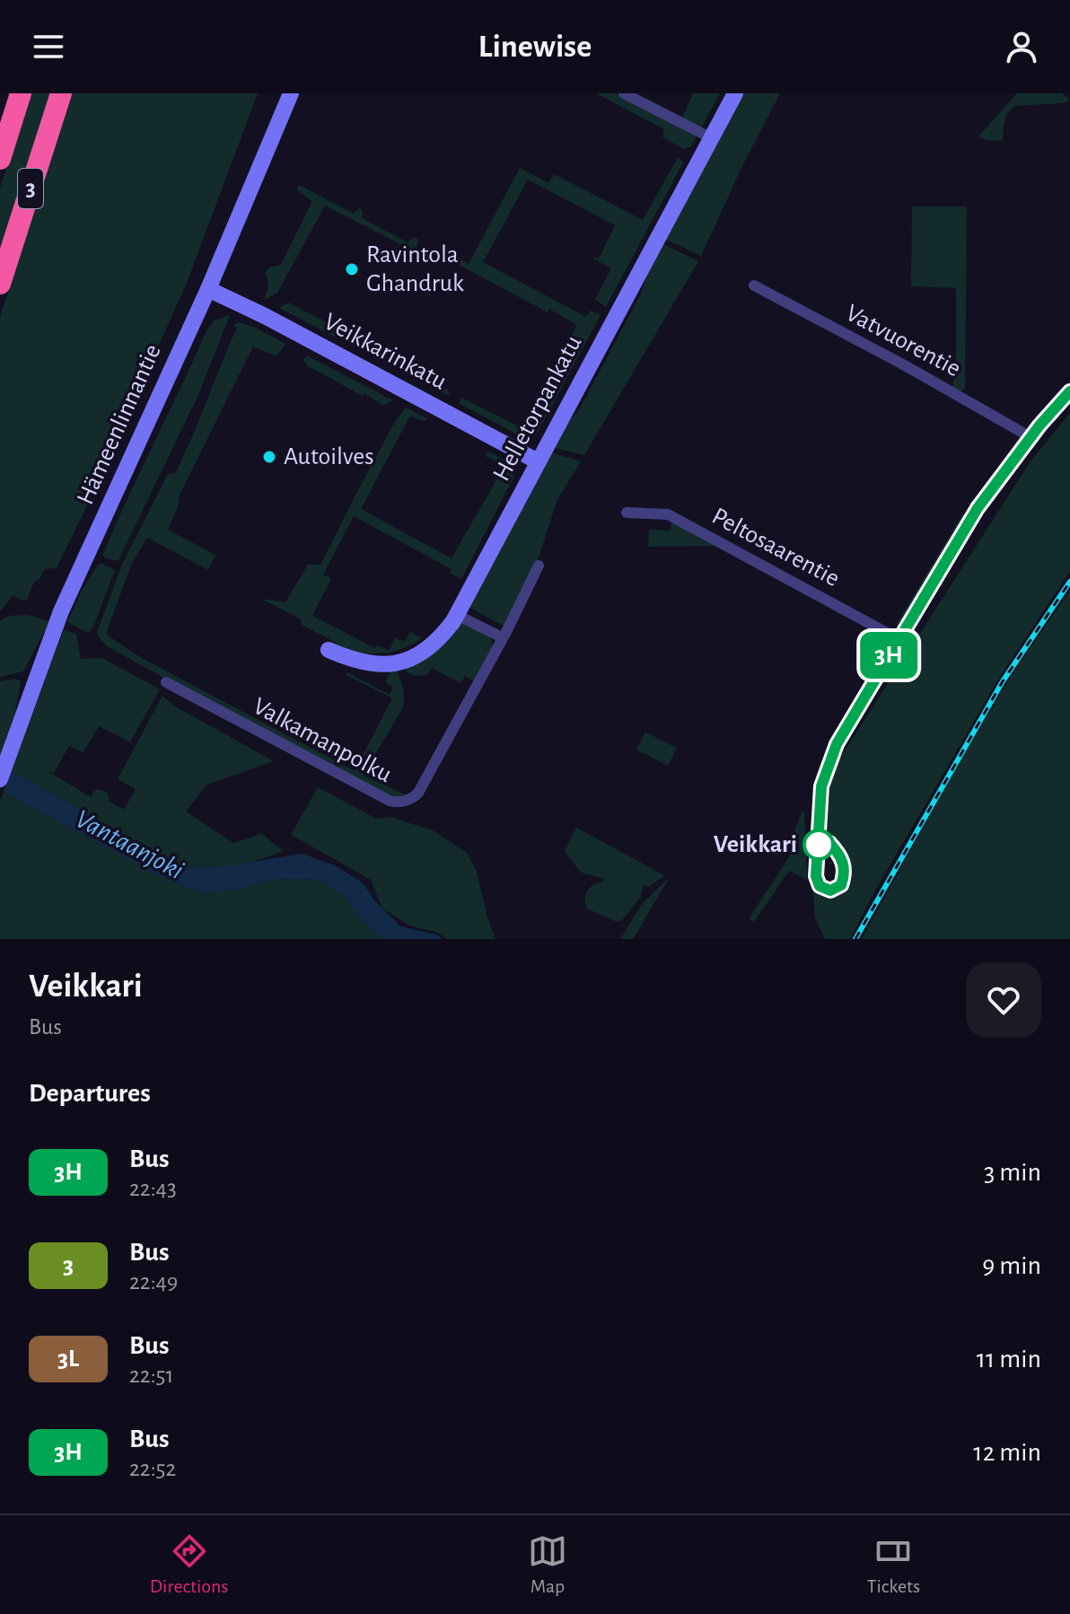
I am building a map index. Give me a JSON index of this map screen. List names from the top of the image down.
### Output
{
  "streets": {
    "highway": ["3"],
    "street": [
      "Vatvuorentie",
      "Veikkarinkatu",
      "Helletorpankatu",
      "Hämeenlinnantie",
      "Peltosaarentie",
      "Valkamanpolku"
    ]
  },
  "crossings": [
    ["Veikkarinkatu", "Helletorpankatu"],
    ["Veikkarinkatu", "Hämeenlinnantie"]
  ],
  "water": ["Vantaanjoki"],
  "places": ["Ravintola Ghandruk", "Autoilves", "Veikkari"],
  "lines": ["bus line 3H"],
  "page": {
    "header": "Linewise",
    "on_map": "3H",
    "heading": [
      ["Veikkari", "Bus"],
      "Departures"
    ],
    "list": [
      {
        "mark": "3H",
        "name": "Bus",
        "note": "22:43",
        "value": "3 min"
      },
      {
        "mark": "3",
        "name": "Bus",
        "note": "22:49",
        "value": "9 min"
      },
      {
        "mark": "3L",
        "name": "Bus",
        "note": "22:51",
        "value": "11 min"
      },
      {
        "mark": "3H",
        "name": "Bus",
        "note": "22:52",
        "value": "12 min"
      }
    ],
    "tabs": ["Directions", "Map", "Tickets"]
  }
}
